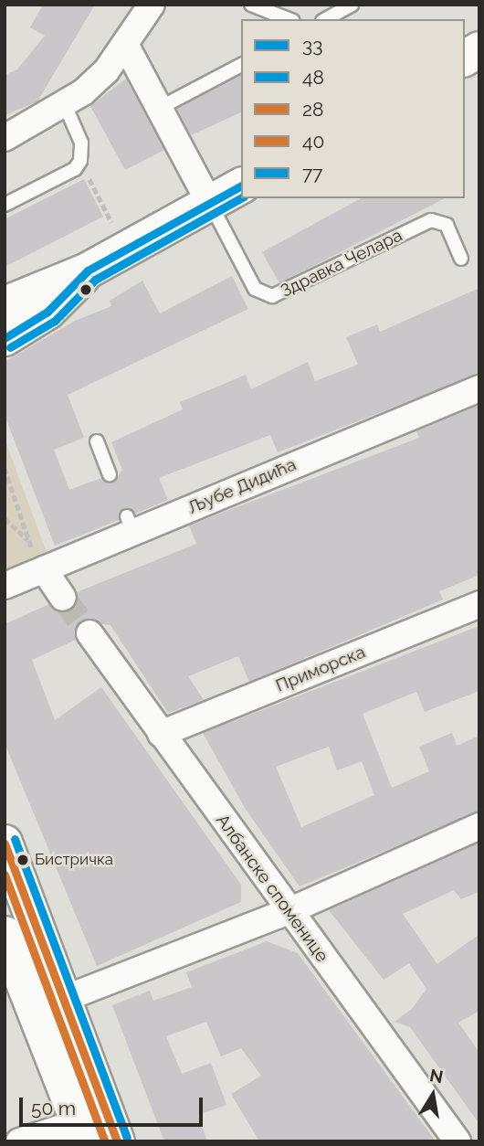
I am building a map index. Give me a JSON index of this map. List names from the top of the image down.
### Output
{
  "streets": {
    "street": ["Љубе Дидића", "Приморска", "Албанске споменице"],
    "lane": ["Здравка Челара"]
  },
  "crossings": [
    ["Приморска", "Албанске споменице"]
  ],
  "places": ["Бистричка"],
  "lines": [
    "transit line 33",
    "transit line 48",
    "transit line 77",
    "transit line 28",
    "transit line 40"
  ],
  "legend": [
    "33",
    "48",
    "28",
    "40",
    "77"
  ],
  "scale_bar": "50 m",
  "north": "top"
}
